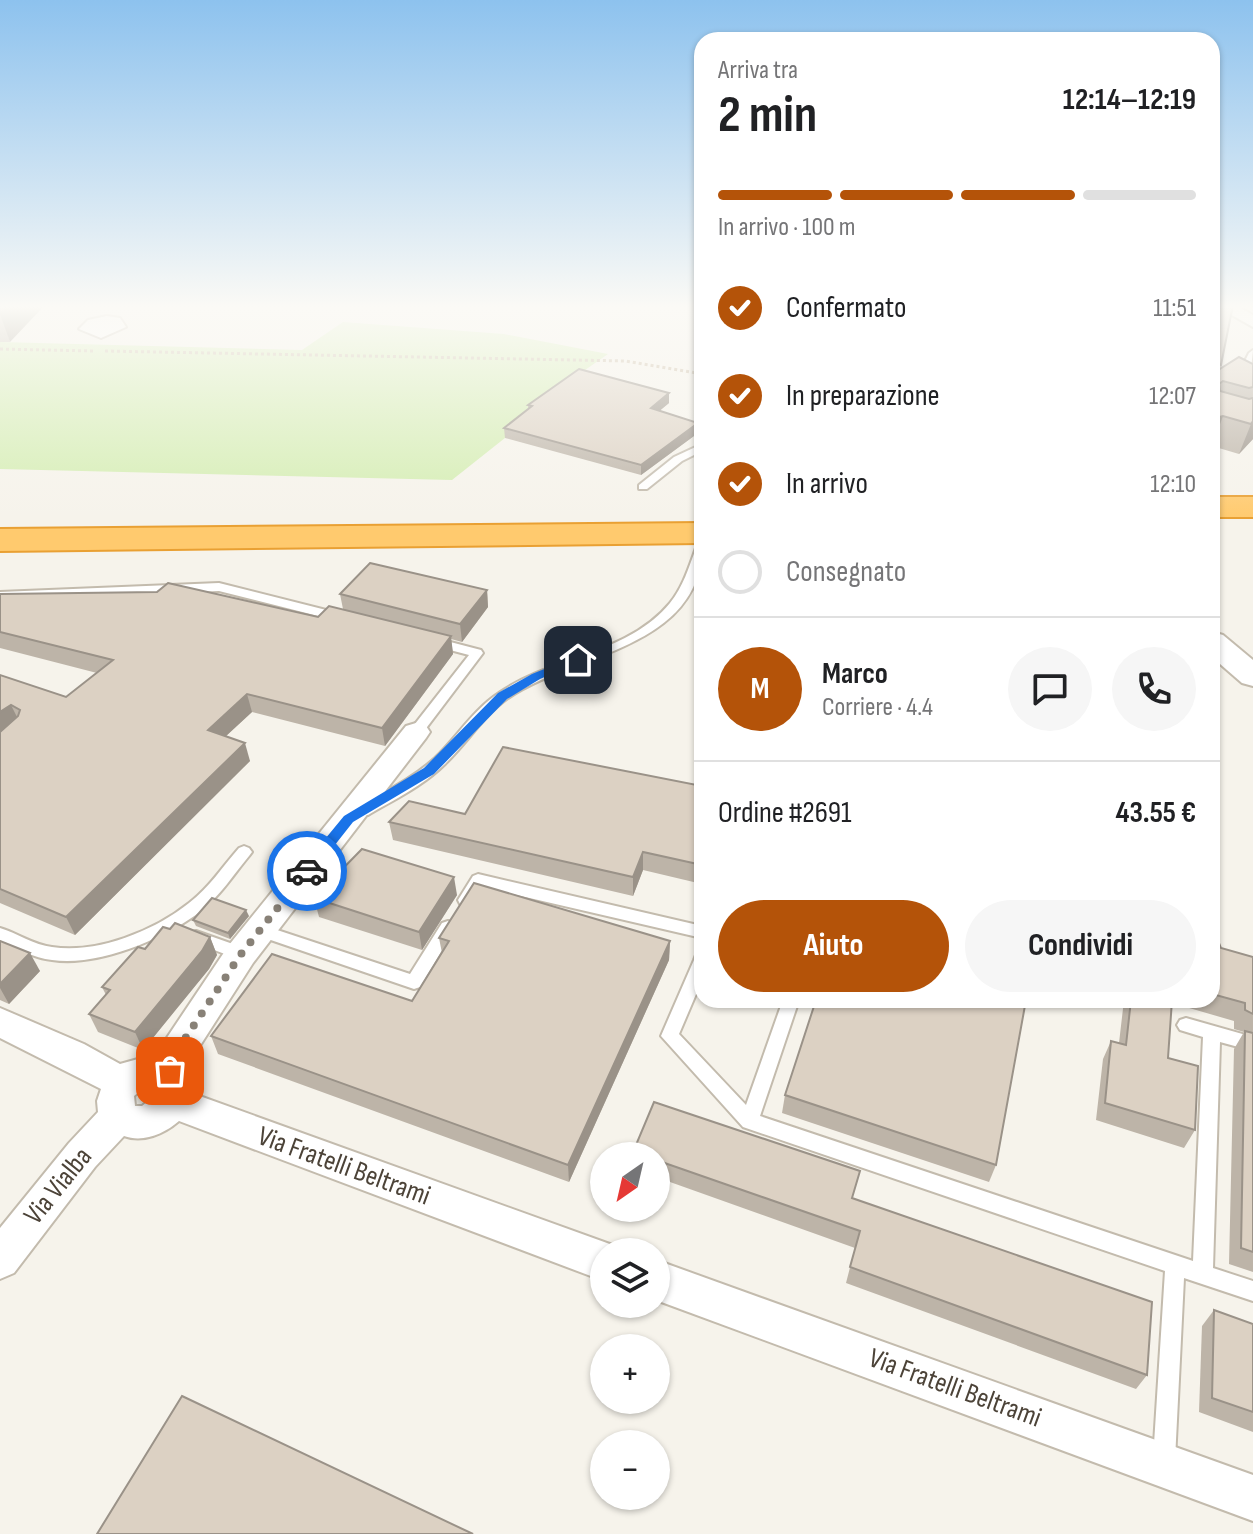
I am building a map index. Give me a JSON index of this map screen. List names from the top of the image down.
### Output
{
  "streets": {
    "street": ["Via Fratelli Beltrami", "Via Vialba"]
  },
  "north": "bottom left",
  "page": {
    "heading": ["2 min", "Arriva tra", "12:14–12:19"],
    "panel": [
      "Marco",
      "Corriere · 4.4",
      "Ordine #2691",
      "43.55 €"
    ],
    "bar": "In arrivo · 100 m",
    "list": [
      ["Confermato", "11:51"],
      ["In preparazione", "12:07"],
      ["In arrivo", "12:10"],
      "Consegnato"
    ],
    "round": "M",
    "buttons": ["Aiuto", "Condividi"],
    "map_buttons": ["+", "−"]
  }
}
